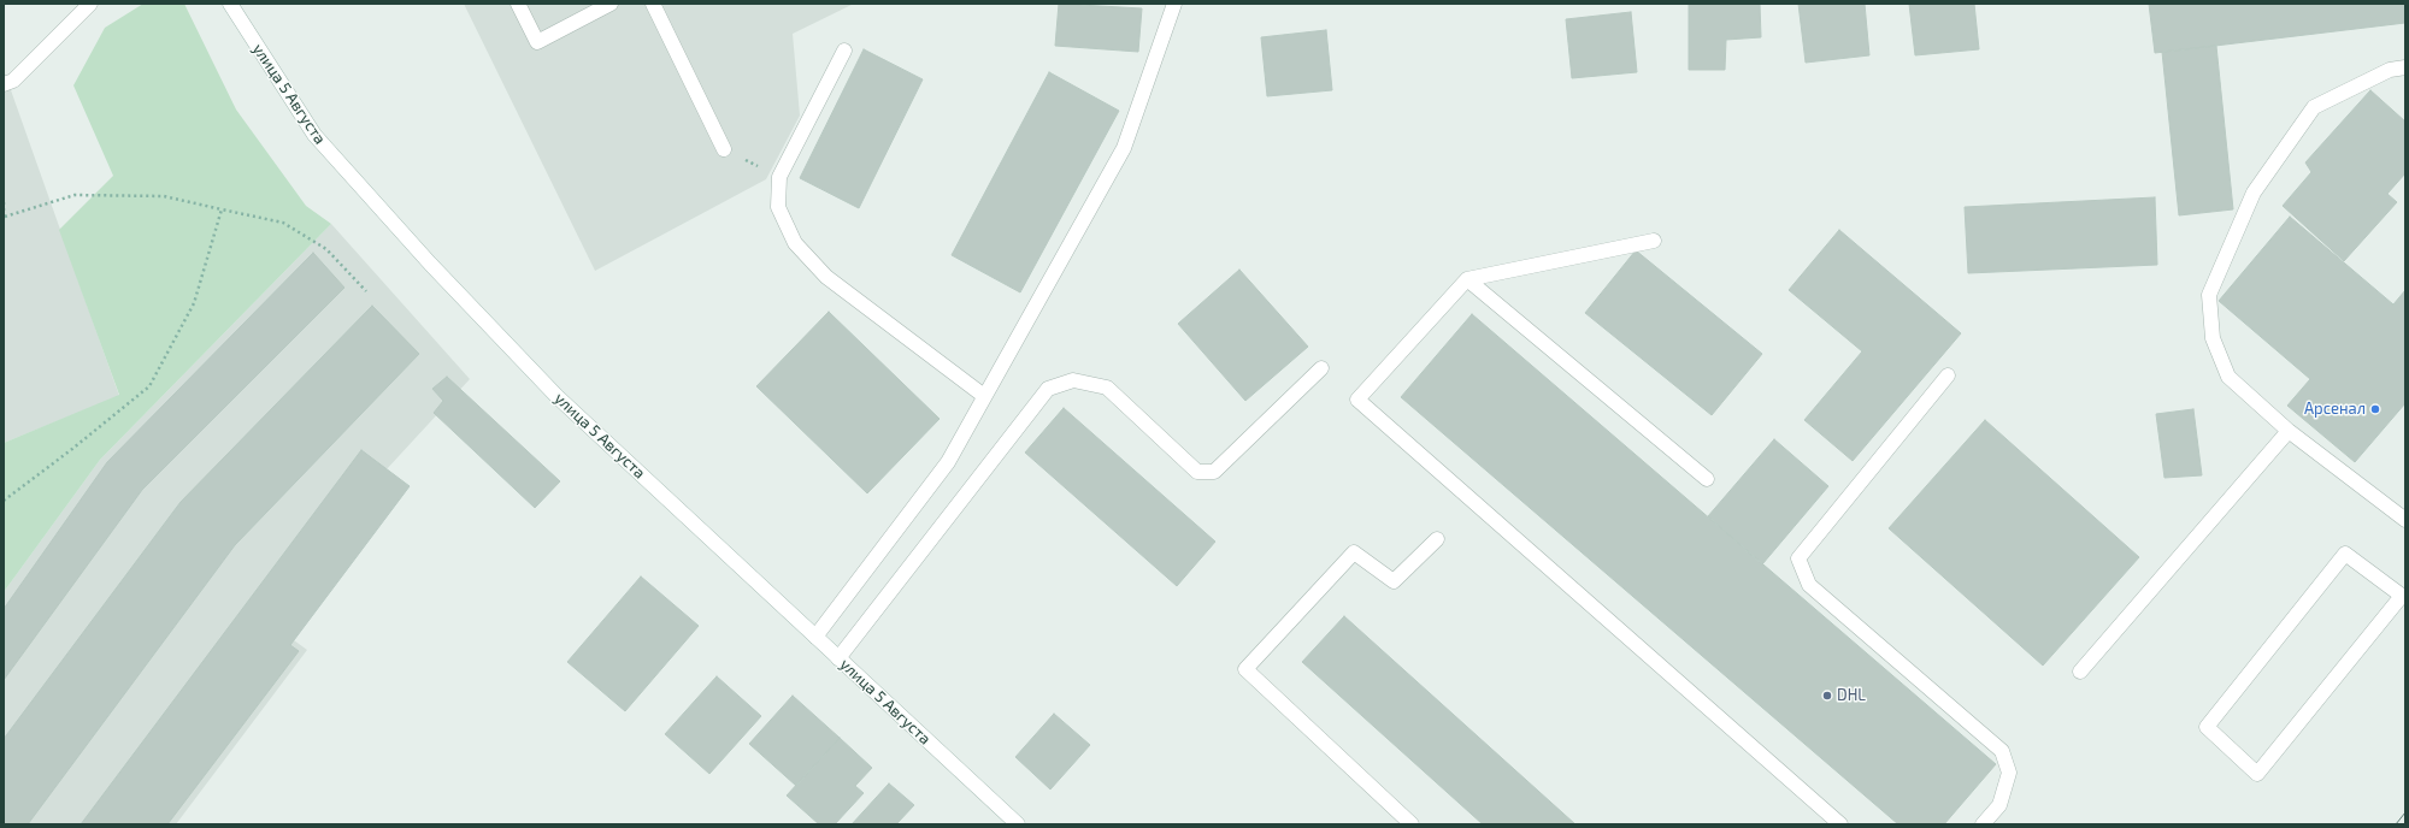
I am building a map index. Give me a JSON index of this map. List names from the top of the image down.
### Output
{
  "streets": {
    "main road": ["улица 5 Августа"]
  },
  "places": ["Арсенал", "DHL"]
}
